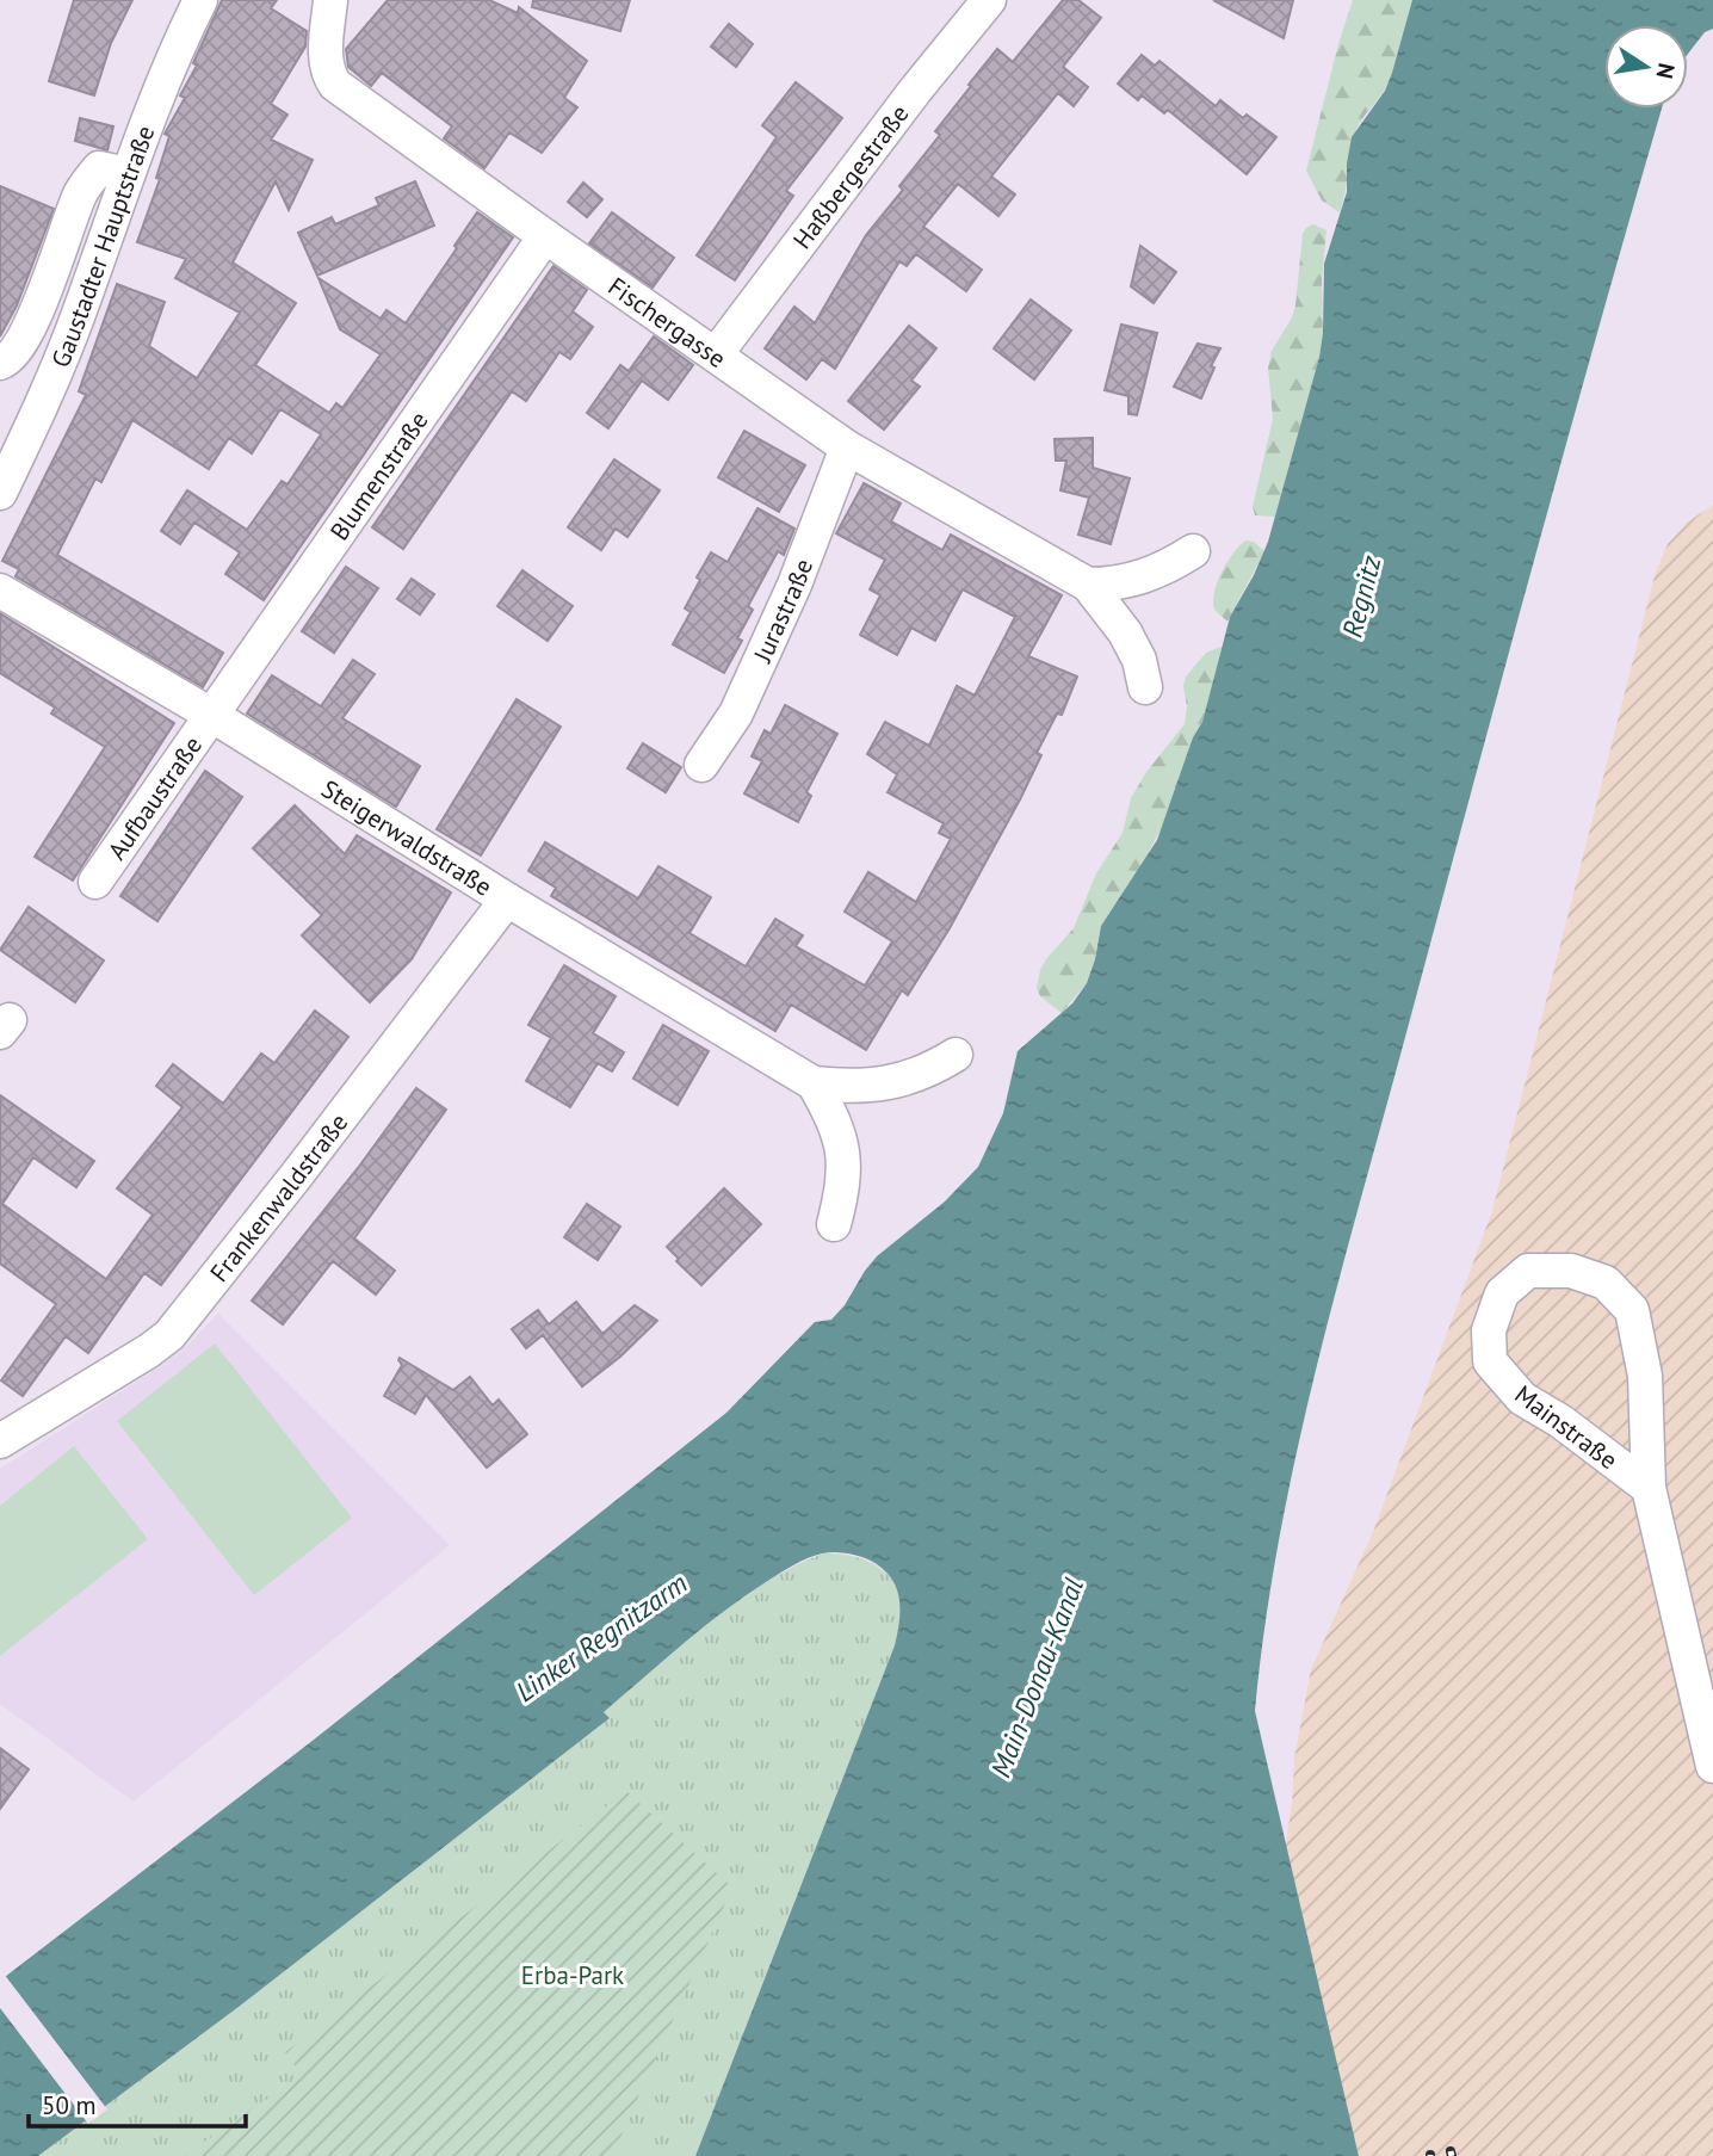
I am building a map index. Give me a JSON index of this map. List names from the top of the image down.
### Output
{
  "streets": {
    "street": [
      "Haßbergestraße",
      "Gaustadter Hauptstraße",
      "Fischergasse",
      "Blumenstraße",
      "Jurastraße",
      "Aufbaustraße",
      "Steigerwaldstraße",
      "Frankenwaldstraße",
      "Mainstraße"
    ]
  },
  "crossings": [
    ["Haßbergestraße", "Fischergasse"],
    ["Fischergasse", "Blumenstraße"],
    ["Fischergasse", "Jurastraße"],
    ["Blumenstraße", "Aufbaustraße"],
    ["Blumenstraße", "Steigerwaldstraße"],
    ["Aufbaustraße", "Steigerwaldstraße"],
    ["Steigerwaldstraße", "Frankenwaldstraße"]
  ],
  "water": ["Regnitz", "Linker Regnitzarm", "Main-Donau-Kanal"],
  "parks": ["Erba-Park"],
  "scale_bar": "50 m",
  "north": "right"
}
